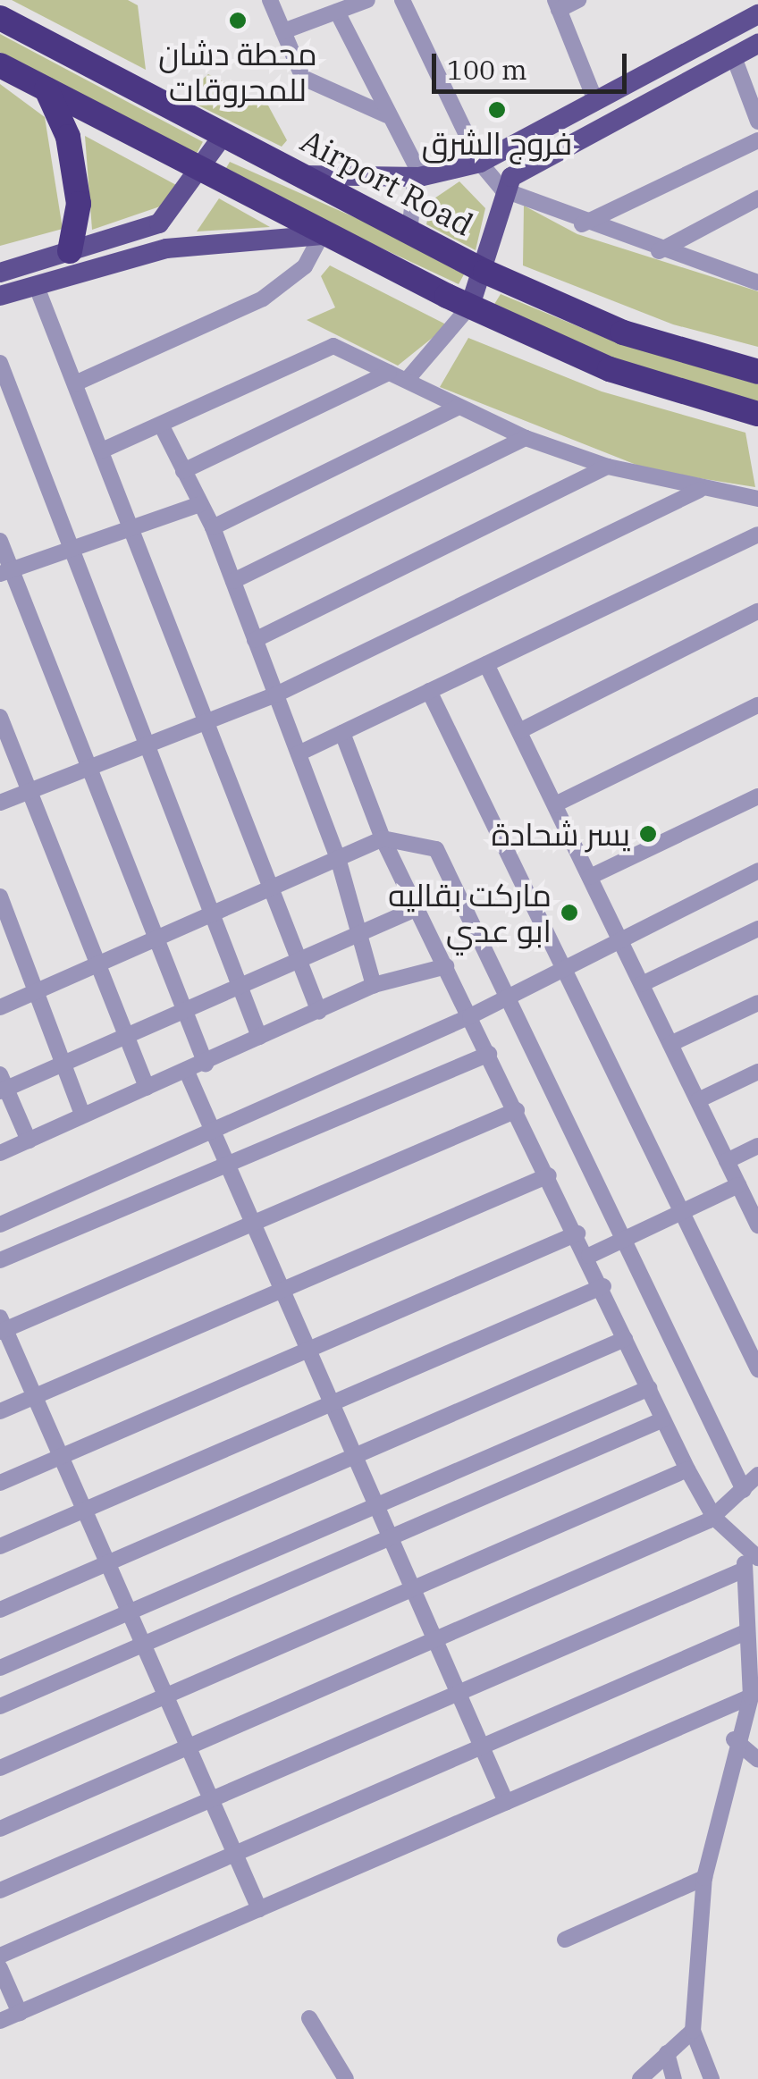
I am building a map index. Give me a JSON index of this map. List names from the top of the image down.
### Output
{
  "streets": {
    "highway": ["Airport Road"]
  },
  "places": [
    "محطة دشان للمحروقات",
    "فروج الشرق",
    "يسر شحادة",
    "ماركت بقاليه ابو عدي"
  ],
  "scale_bar": "100 m"
}
